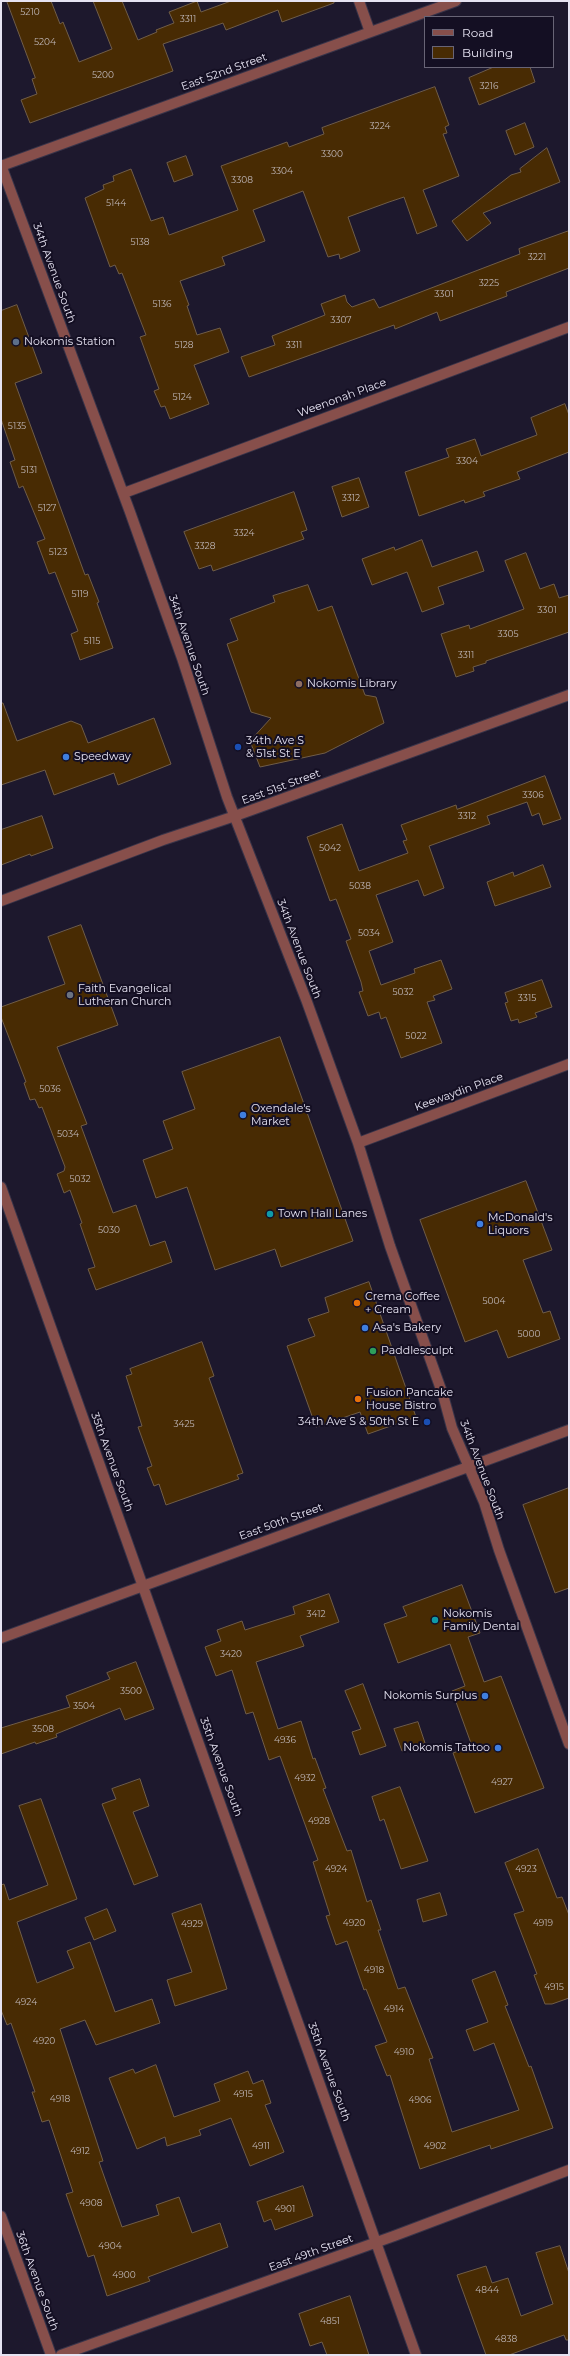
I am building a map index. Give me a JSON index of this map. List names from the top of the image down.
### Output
{
  "streets": {
    "street": [
      "East 52nd Street",
      "34th Avenue South",
      "Weenonah Place",
      "East 51st Street",
      "Keewaydin Place",
      "35th Avenue South",
      "East 50th Street",
      "East 49th Street",
      "36th Avenue South"
    ]
  },
  "crossings": [
    ["East 52nd Street", "34th Avenue South"],
    ["34th Avenue South", "Weenonah Place"],
    ["34th Avenue South", "East 51st Street"],
    ["34th Avenue South", "Keewaydin Place"],
    ["34th Avenue South", "East 50th Street"],
    ["35th Avenue South", "East 50th Street"],
    ["35th Avenue South", "East 49th Street"]
  ],
  "places": [
    "Nokomis Station",
    "Nokomis Library",
    "34th Ave S & 51st St E",
    "Speedway",
    "Faith Evangelical Lutheran Church",
    "Oxendale's Market",
    "Town Hall Lanes",
    "McDonald's Liquors",
    "Crema Coffee + Cream",
    "Asa's Bakery",
    "Paddlesculpt",
    "Fusion Pancake House Bistro",
    "34th Ave S & 50th St E",
    "Nokomis Family Dental",
    "Nokomis Surplus",
    "Nokomis Tattoo"
  ],
  "house_numbers": [
    "5210",
    "3311",
    "5204",
    "5200",
    "3216",
    "3224",
    "3300",
    "3304",
    "3308",
    "5144",
    "5138",
    "3221",
    "3225",
    "3301",
    "5136",
    "3307",
    "5128",
    "3311",
    "5124",
    "5135",
    "3304",
    "5131",
    "3312",
    "5127",
    "3324",
    "3328",
    "5123",
    "5119",
    "3301",
    "3305",
    "5115",
    "3311",
    "3306",
    "3312",
    "5042",
    "5038",
    "5034",
    "5032",
    "3315",
    "5022",
    "5036",
    "5034",
    "5032",
    "5030",
    "5004",
    "5000",
    "3425",
    "3412",
    "3420",
    "3500",
    "3504",
    "3508",
    "4936",
    "4932",
    "4927",
    "4928",
    "4924",
    "4923",
    "4920",
    "4919",
    "4929",
    "4918",
    "4915",
    "4924",
    "4914",
    "4920",
    "4910",
    "4915",
    "4918",
    "4906",
    "4911",
    "4902",
    "4912",
    "4908",
    "4901",
    "4904",
    "4900",
    "4844",
    "4851",
    "4838"
  ],
  "legend": ["Road", "Building"]
}
